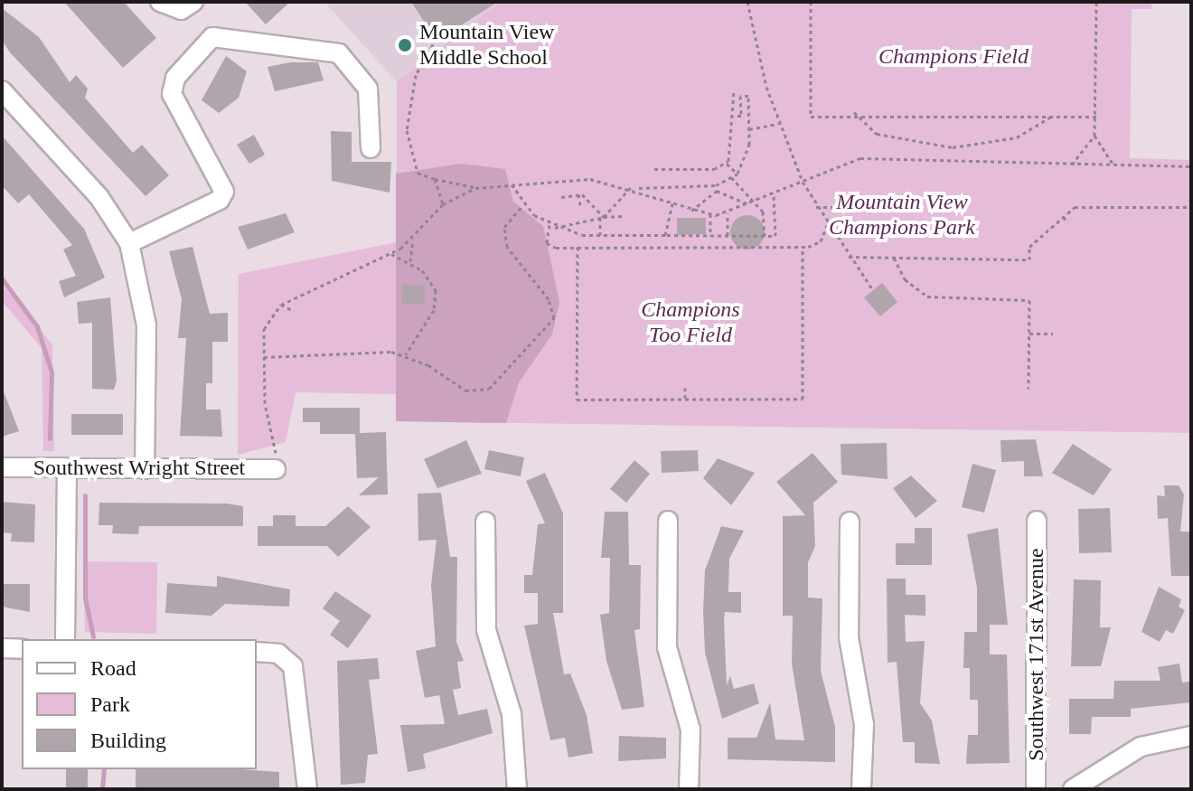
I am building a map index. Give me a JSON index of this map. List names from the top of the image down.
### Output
{
  "streets": {
    "street": ["Southwest Wright Street", "Southwest 171st Avenue"]
  },
  "parks": ["Champions Field", "Mountain View Champions Park", "Champions Too Field"],
  "places": ["Mountain View Middle School"],
  "legend": ["Road", "Park", "Building"]
}
